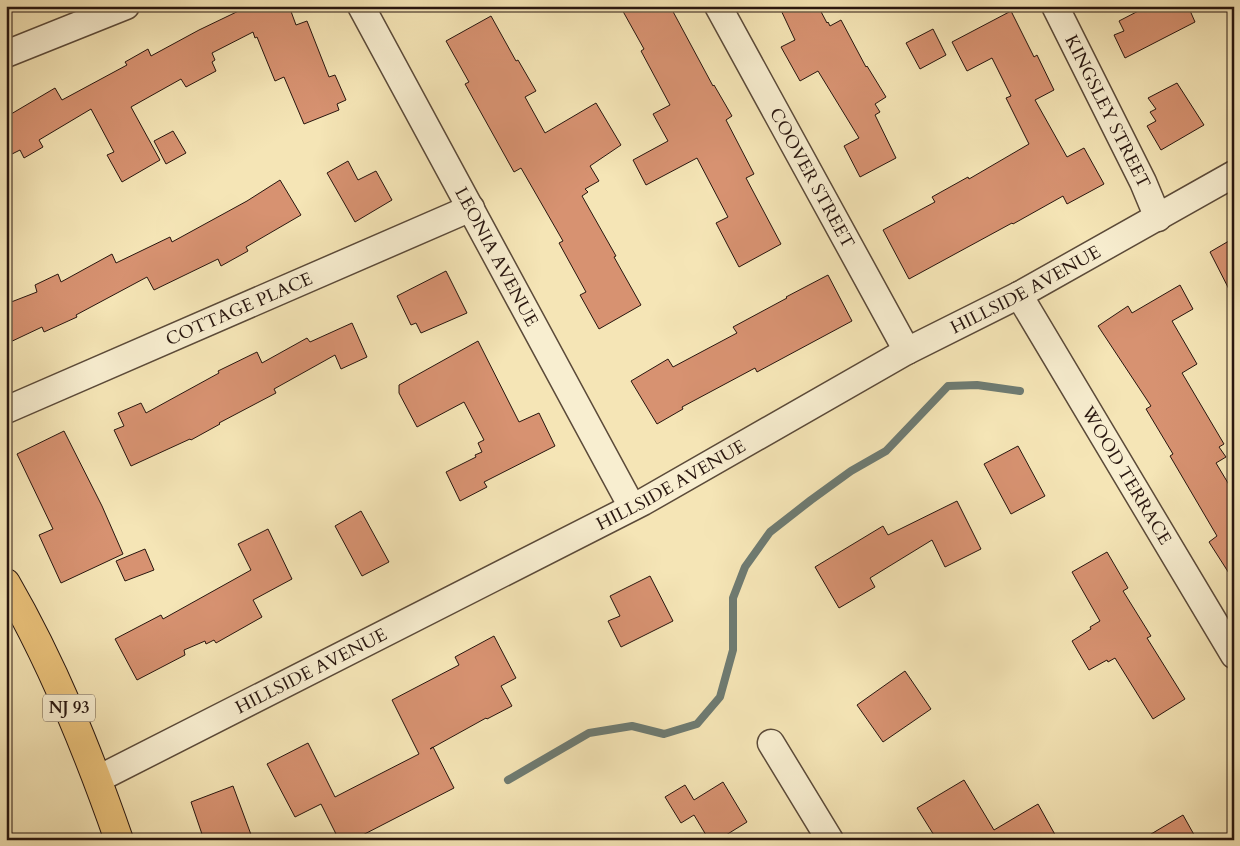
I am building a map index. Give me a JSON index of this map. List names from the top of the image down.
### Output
{
  "streets": {
    "main road": ["NJ 93"],
    "street": [
      "KINGSLEY STREET",
      "COOVER STREET",
      "LEONIA AVENUE",
      "HILLSIDE AVENUE",
      "COTTAGE PLACE",
      "WOOD TERRACE"
    ]
  },
  "crossings": [
    ["KINGSLEY STREET", "HILLSIDE AVENUE"],
    ["COOVER STREET", "HILLSIDE AVENUE"],
    ["LEONIA AVENUE", "HILLSIDE AVENUE"],
    ["LEONIA AVENUE", "COTTAGE PLACE"],
    ["HILLSIDE AVENUE", "WOOD TERRACE"],
    ["HILLSIDE AVENUE", "NJ 93"]
  ]
}
